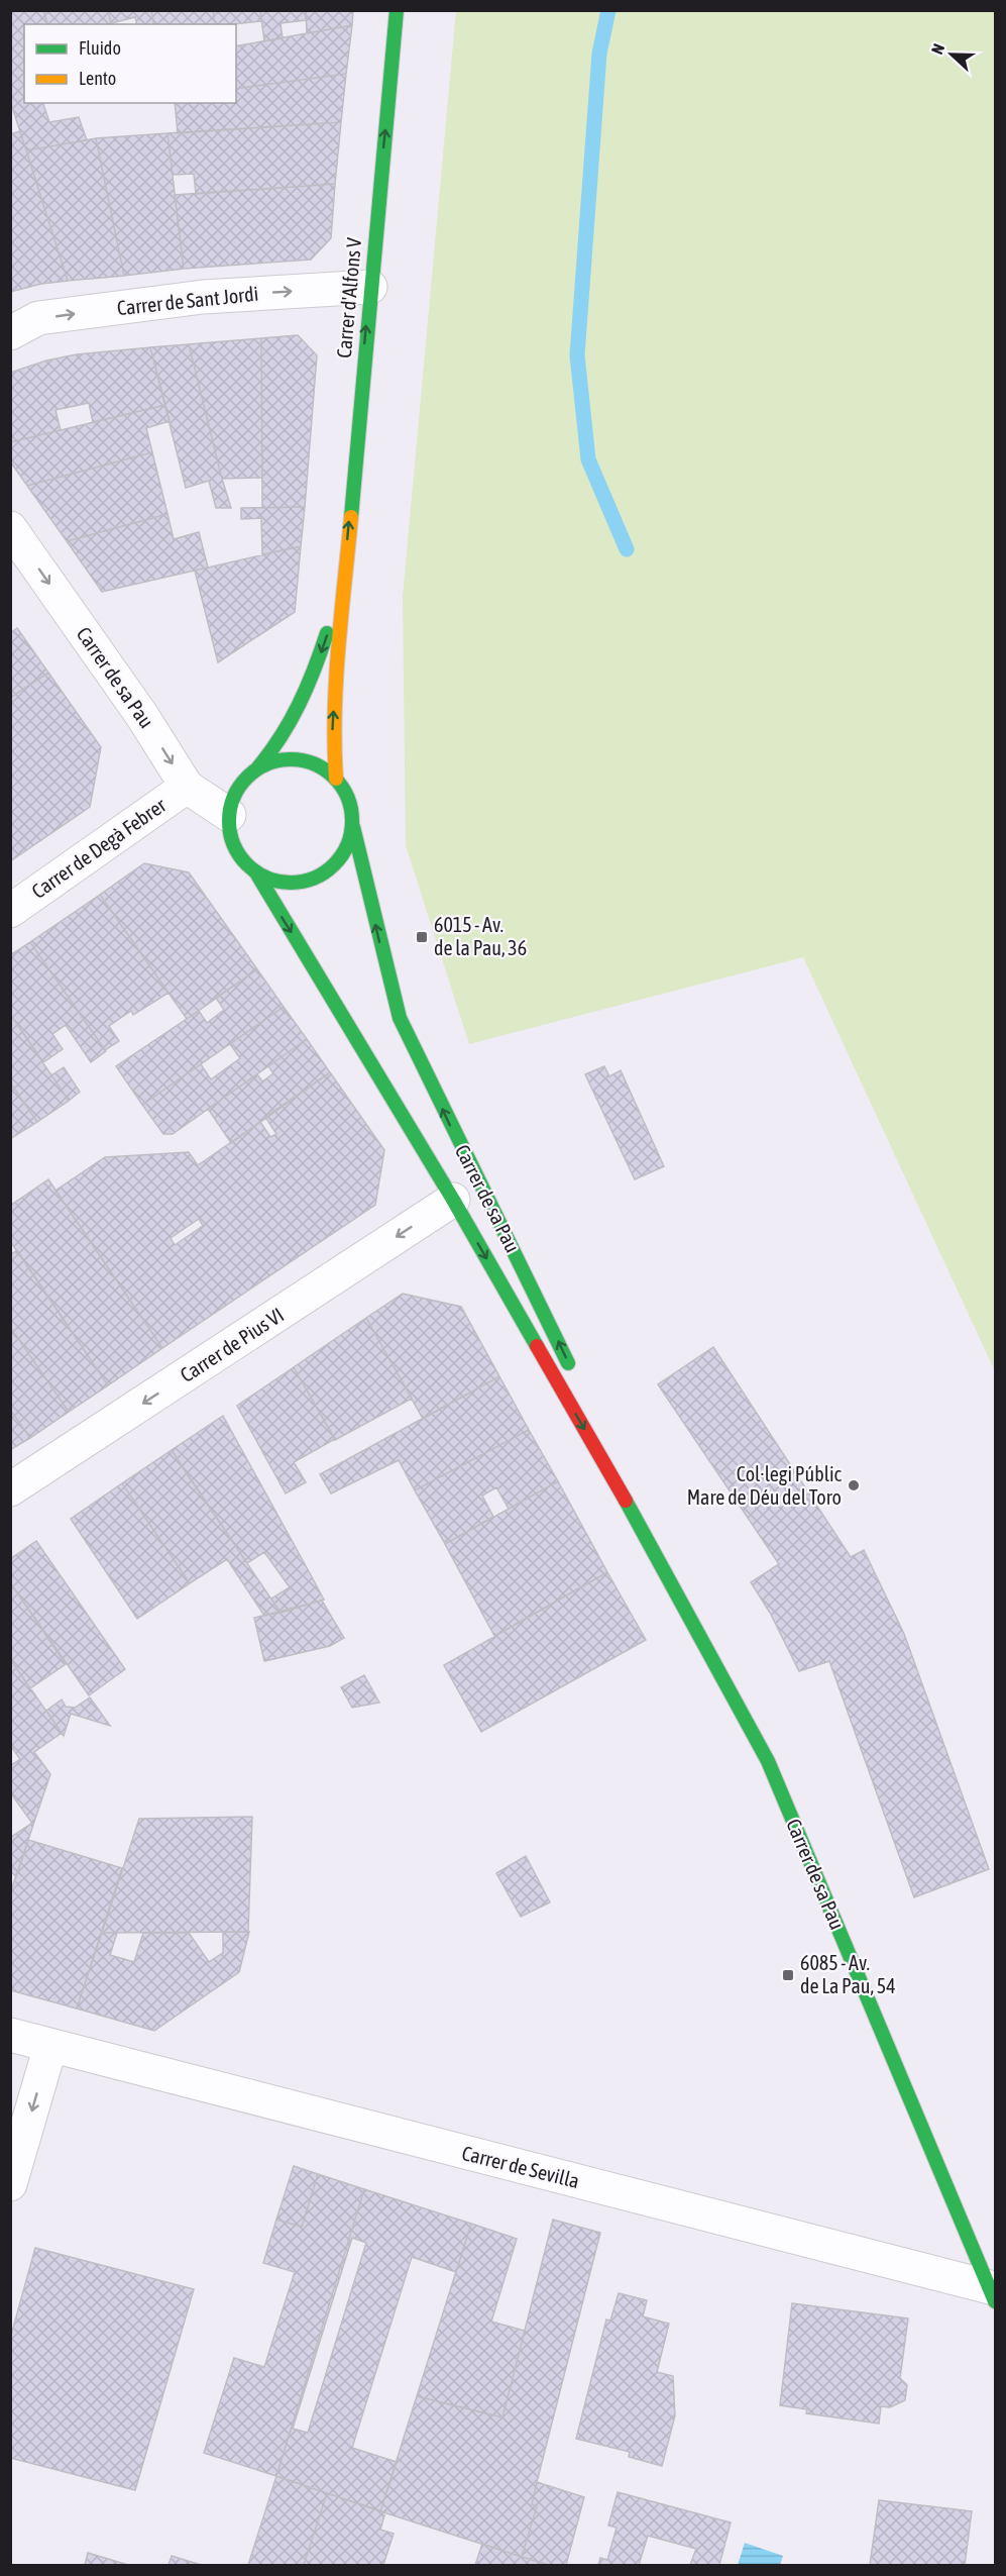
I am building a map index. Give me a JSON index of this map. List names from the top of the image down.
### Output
{
  "streets": {
    "street": [
      "Carrer d'Alfons V",
      "Carrer de Sant Jordi",
      "Carrer de sa Pau",
      "Carrer de Degà Febrer",
      "Carrer de Pius VI",
      "Carrer de Sevilla"
    ]
  },
  "crossings": [
    ["Carrer d'Alfons V", "Carrer de Sant Jordi"],
    ["Carrer d'Alfons V", "Carrer de sa Pau"],
    ["Carrer de sa Pau", "Carrer de Degà Febrer"],
    ["Carrer de sa Pau", "Carrer de Pius VI"],
    ["Carrer de sa Pau", "Carrer de Sevilla"]
  ],
  "one_way": ["Carrer de Sant Jordi", "Carrer de Pius VI"],
  "places": {
    "transit": ["6015 - Av. de la Pau, 36", "6085 - Av. de La Pau, 54"],
    "other": ["Col·legi Públic Mare de Déu del Toro"]
  },
  "legend": ["Fluido", "Lento"],
  "north": "left"
}
